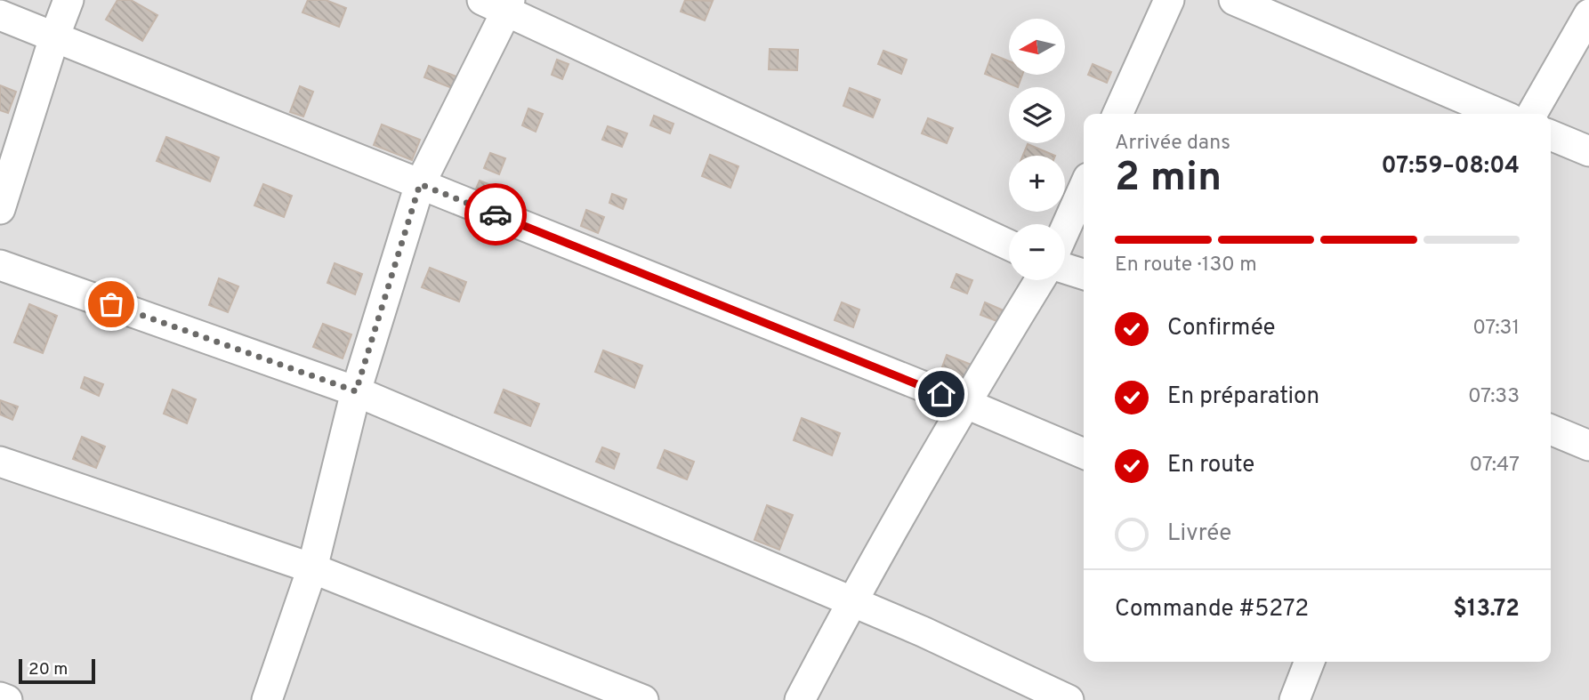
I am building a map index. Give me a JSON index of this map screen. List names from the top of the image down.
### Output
{
  "scale_bar": "20 m",
  "north": "left",
  "page": {
    "map_buttons": ["+", "−"],
    "heading": ["2 min", "Arrivée dans", "07:59–08:04"],
    "panel": ["Commande #5272", "$13.72"],
    "bar": "En route · 130 m",
    "list": [
      ["Confirmée", "07:31"],
      ["En préparation", "07:33"],
      ["En route", "07:47"],
      "Livrée"
    ],
    "scale": "20 m"
  }
}
